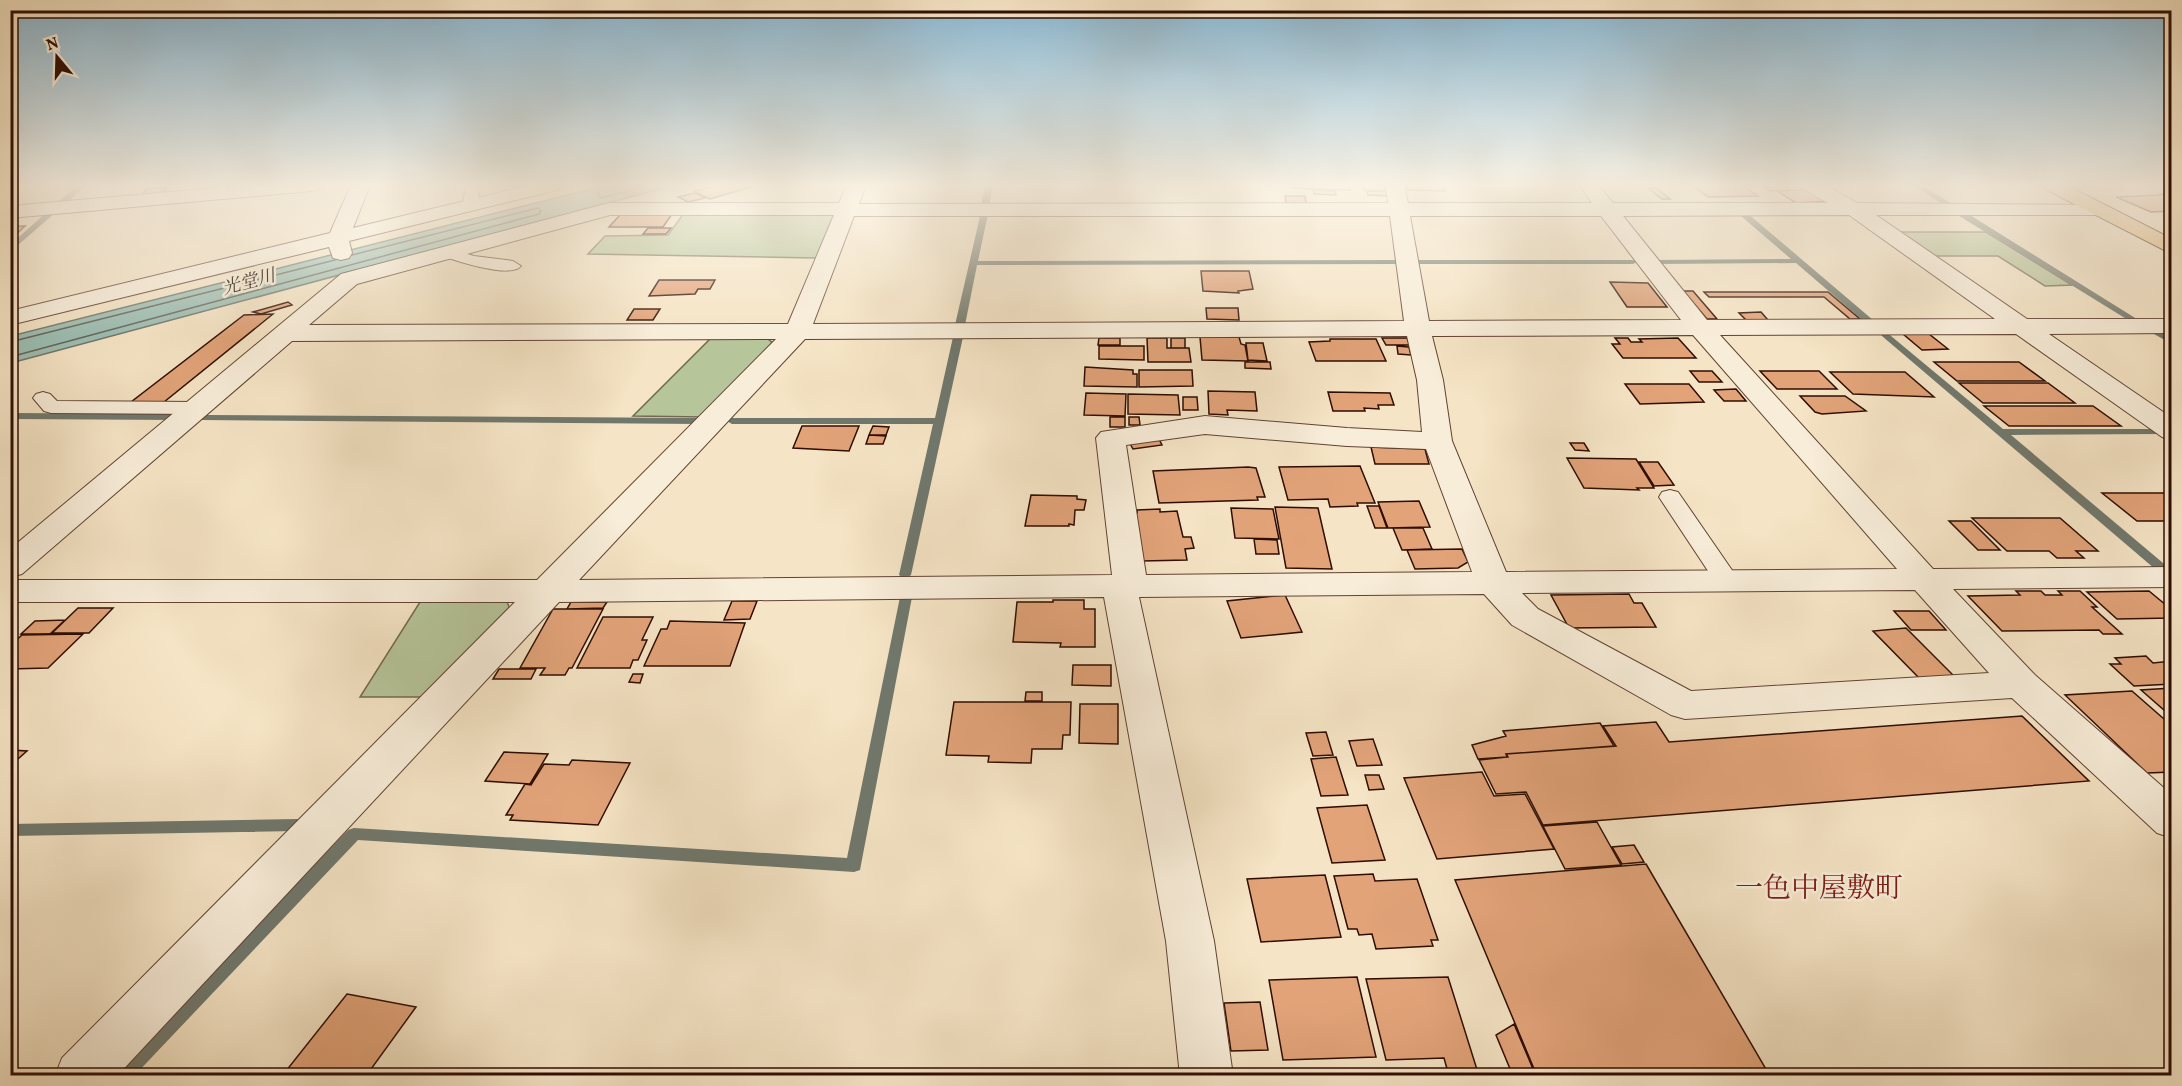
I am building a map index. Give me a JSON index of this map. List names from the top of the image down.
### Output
{
  "districts": ["一色中屋敷町"],
  "water": ["光堂川"],
  "north": "top"
}
